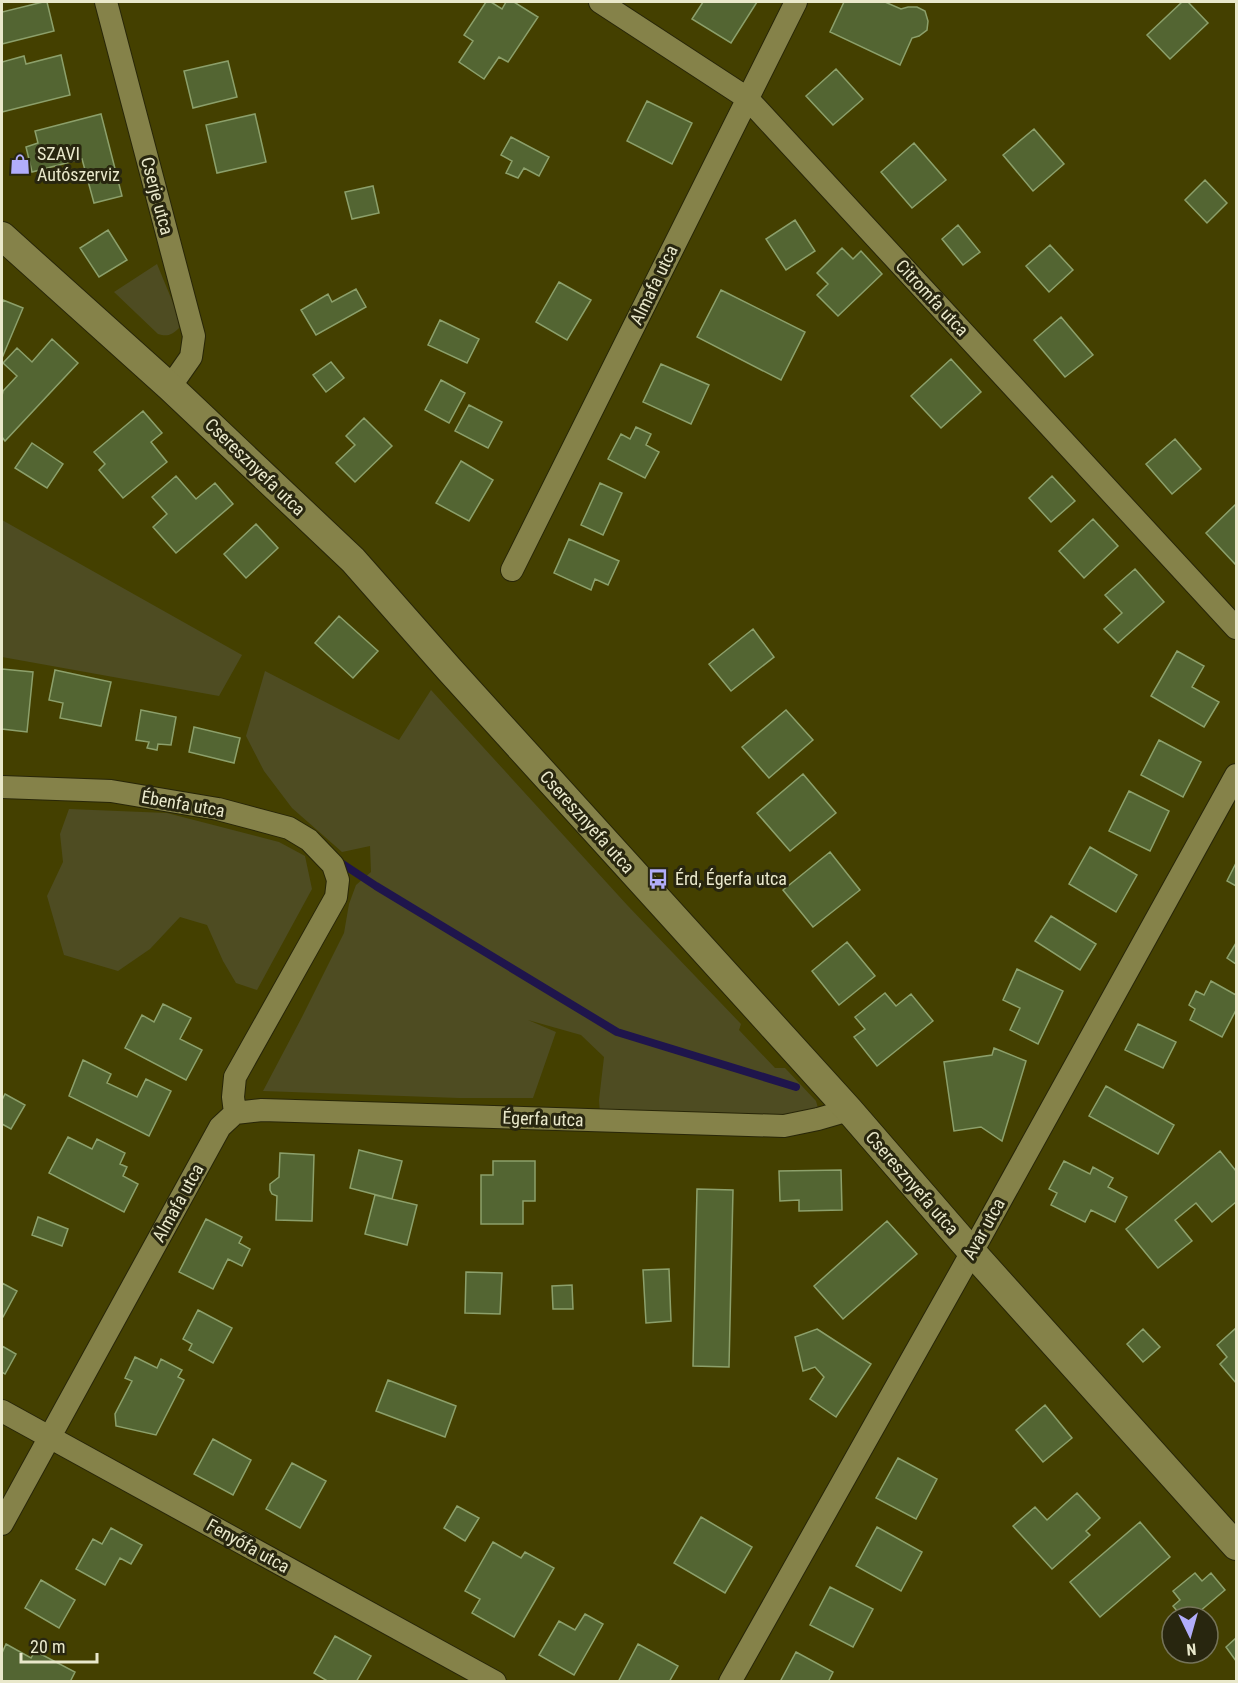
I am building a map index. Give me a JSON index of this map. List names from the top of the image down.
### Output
{
  "streets": {
    "street": [
      "Cserje utca",
      "Almafa utca",
      "Citromfa utca",
      "Cseresznyefa utca",
      "Ébenfa utca",
      "Égerfa utca",
      "Avar utca",
      "Fenyőfa utca"
    ]
  },
  "crossings": [
    ["Cserje utca", "Cseresznyefa utca"],
    ["Almafa utca", "Citromfa utca"],
    ["Almafa utca", "Ébenfa utca"],
    ["Almafa utca", "Égerfa utca"],
    ["Almafa utca", "Fenyőfa utca"],
    ["Cseresznyefa utca", "Égerfa utca"],
    ["Cseresznyefa utca", "Avar utca"],
    ["Ébenfa utca", "Égerfa utca"]
  ],
  "places": {
    "shop": ["SZAVI Autószerviz"],
    "bus stop": ["Érd, Égerfa utca"]
  },
  "scale_bar": "20 m",
  "north": "bottom"
}
